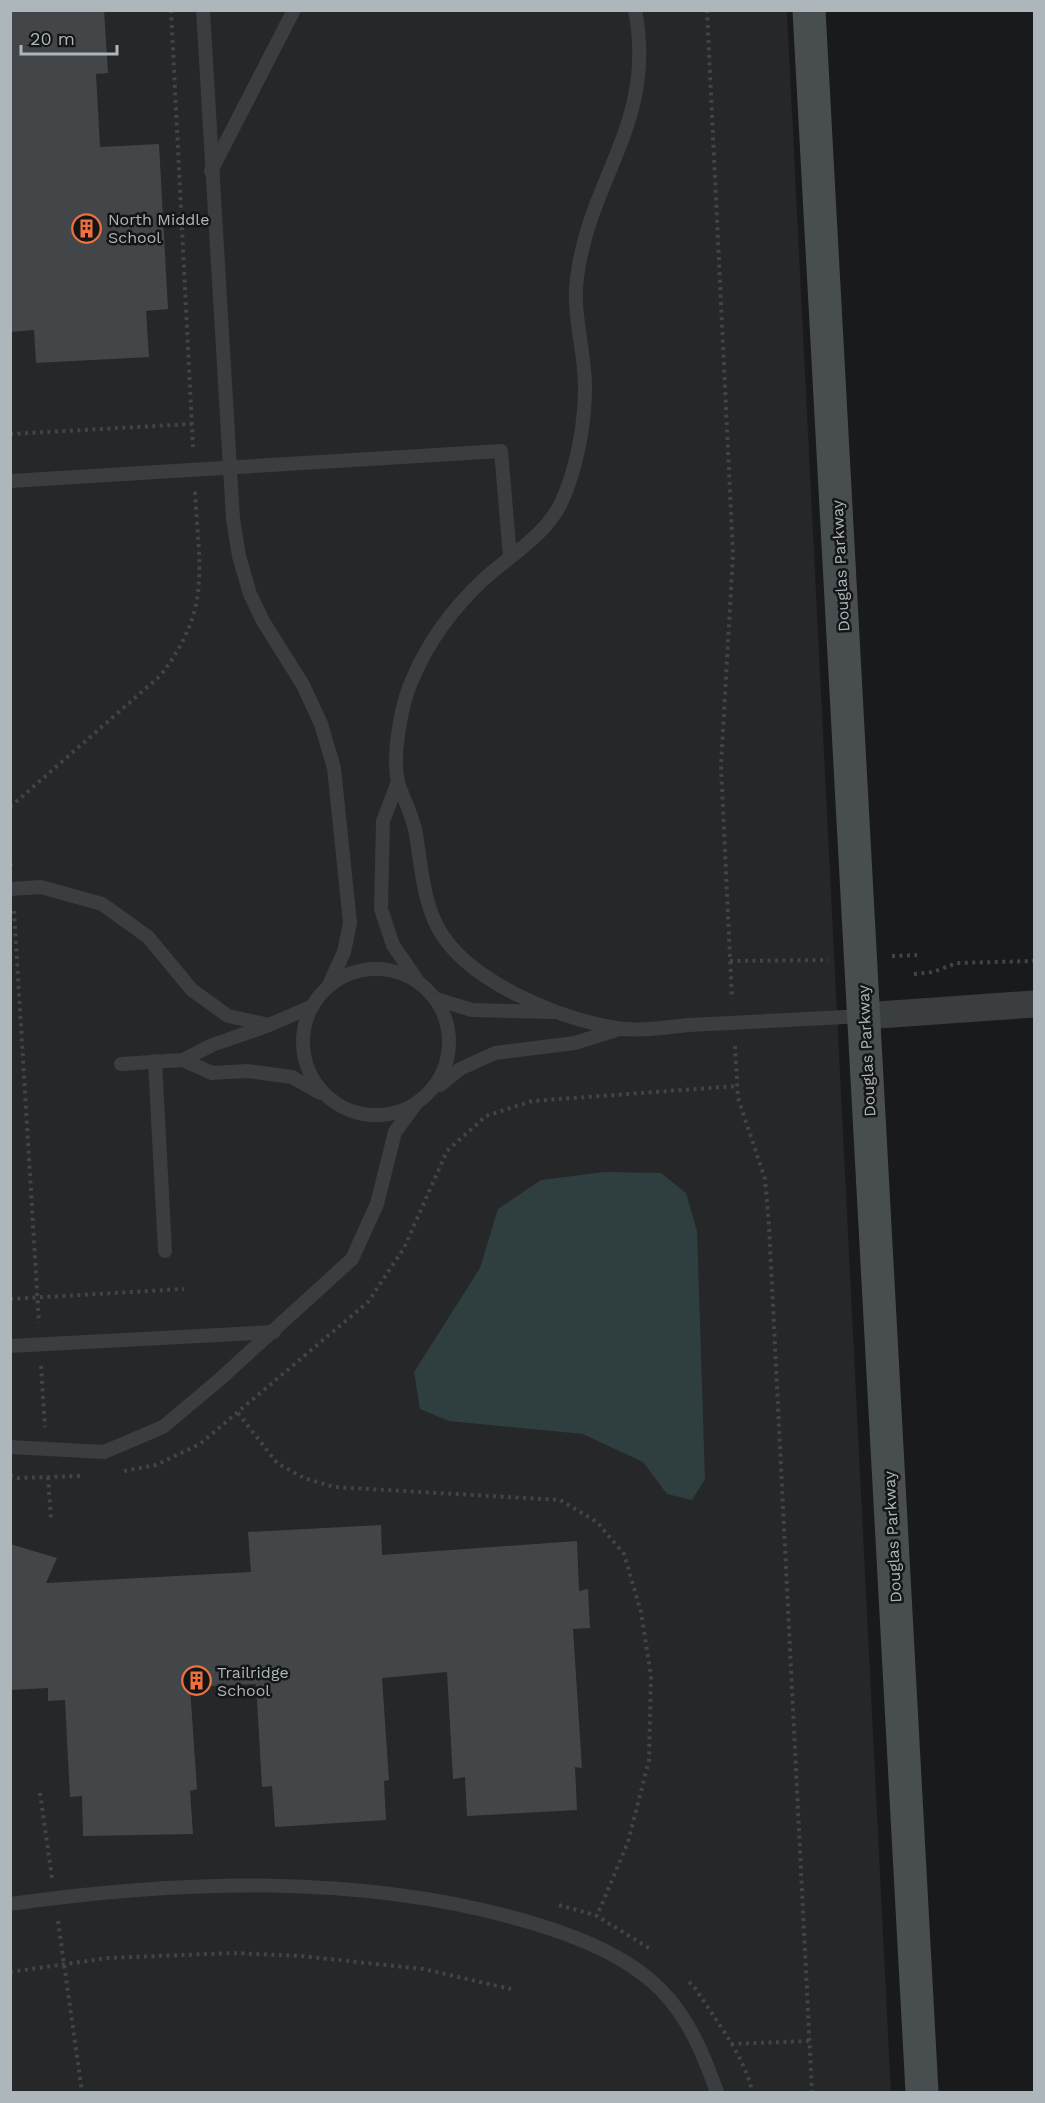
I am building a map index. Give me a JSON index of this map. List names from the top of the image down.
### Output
{
  "streets": {
    "street": ["Douglas Parkway"]
  },
  "places": {
    "building": ["North Middle School", "Trailridge School"]
  },
  "scale_bar": "20 m"
}
